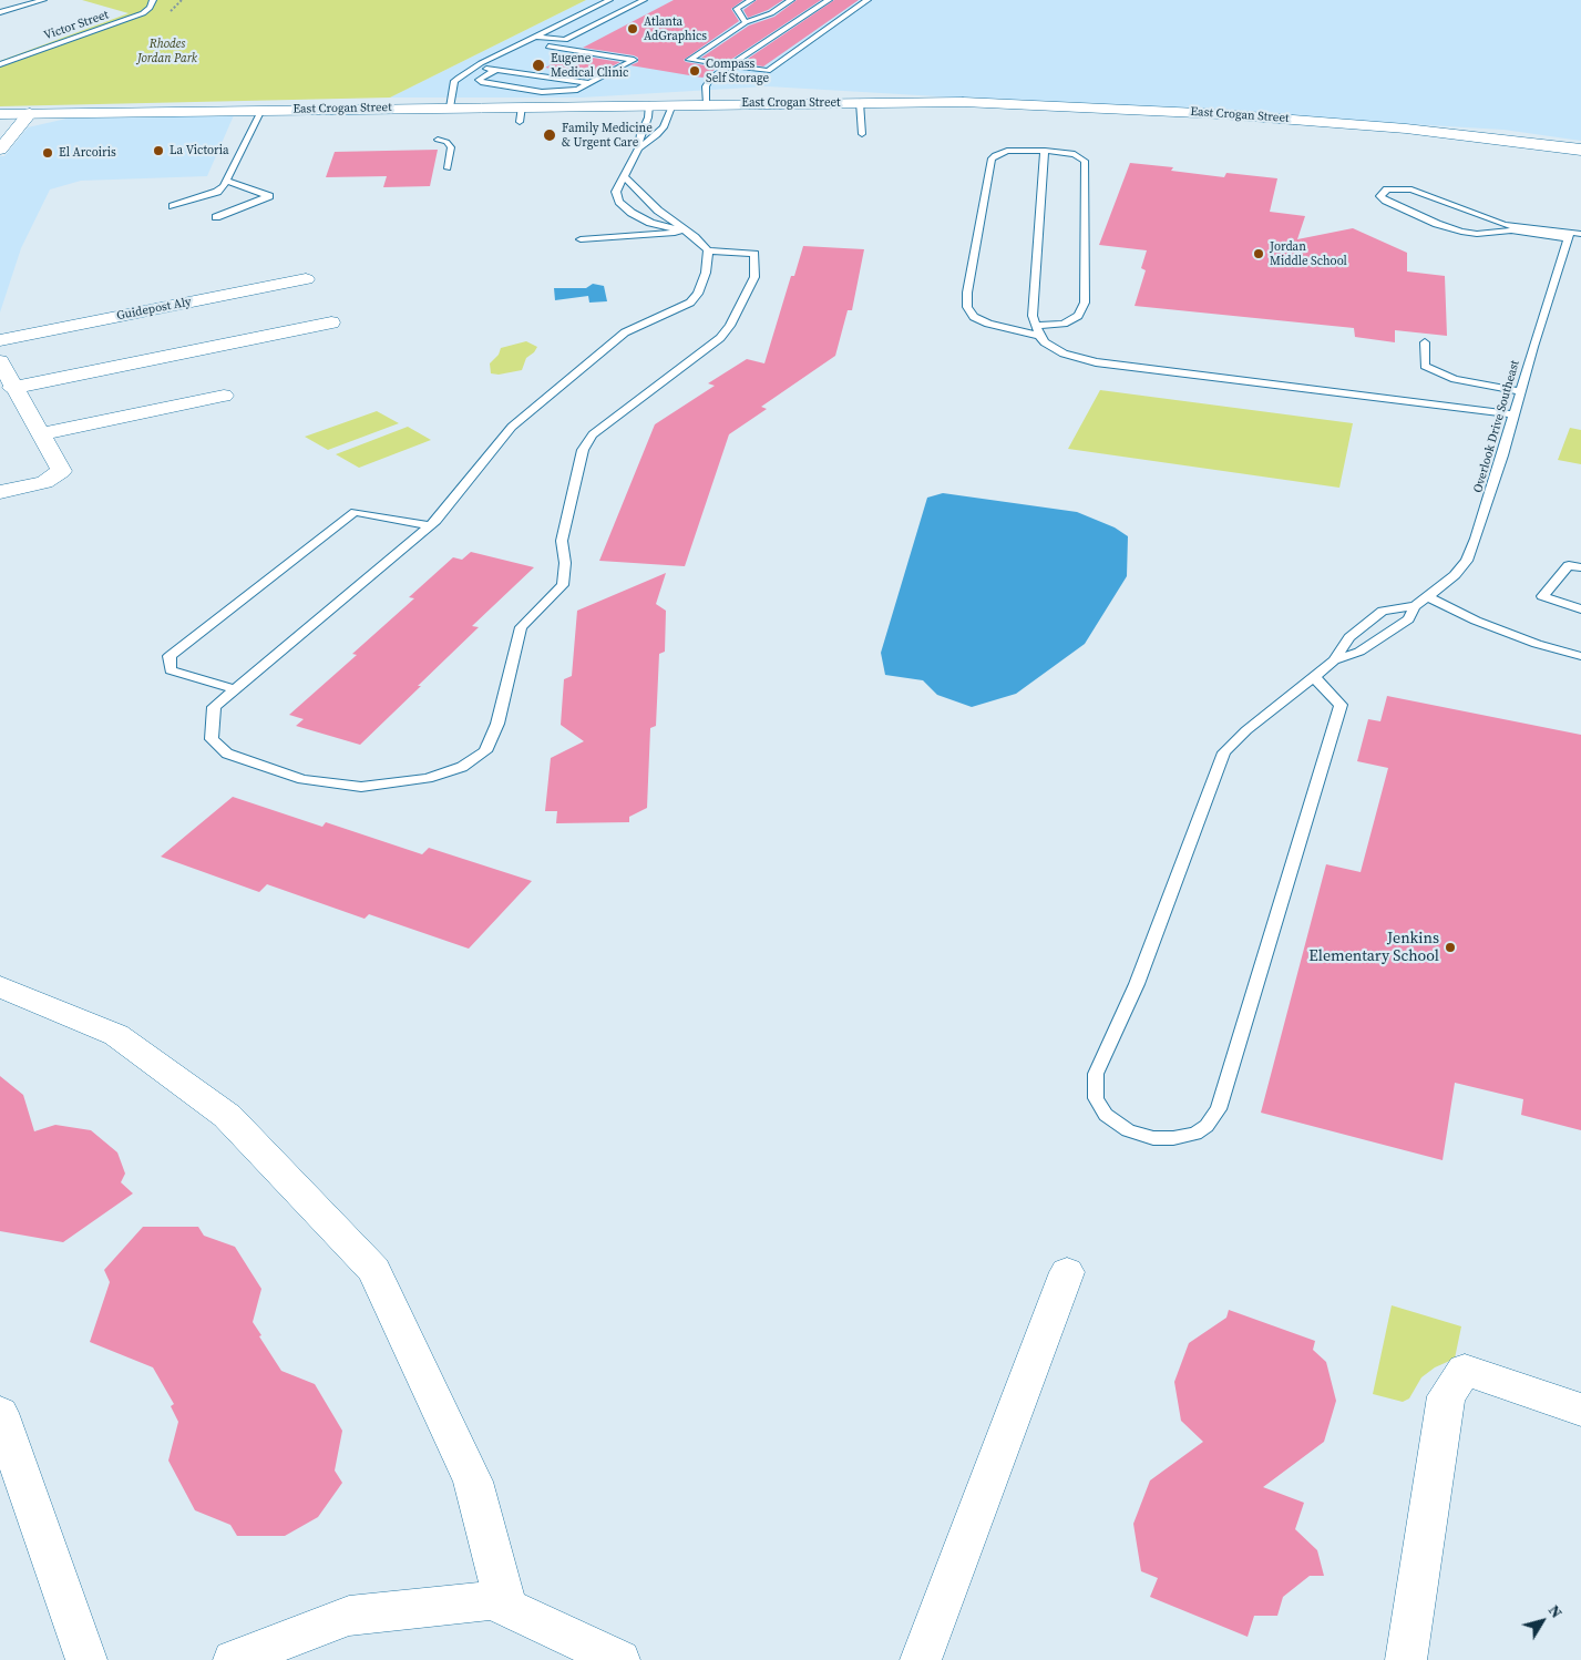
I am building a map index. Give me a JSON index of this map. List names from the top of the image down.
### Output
{
  "streets": {
    "main road": ["East Crogan Street"],
    "street": ["Guidepost Aly"],
    "lane": ["Victor Street", "Overlook Drive Southeast"]
  },
  "parks": ["Rhodes Jordan Park"],
  "places": [
    "Atlanta AdGraphics",
    "Eugene Medical Clinic",
    "Compass Self Storage",
    "Family Medicine & Urgent Care",
    "La Victoria",
    "El Arcoiris",
    "Jordan Middle School",
    "Jenkins Elementary School"
  ],
  "north": "top right"
}
